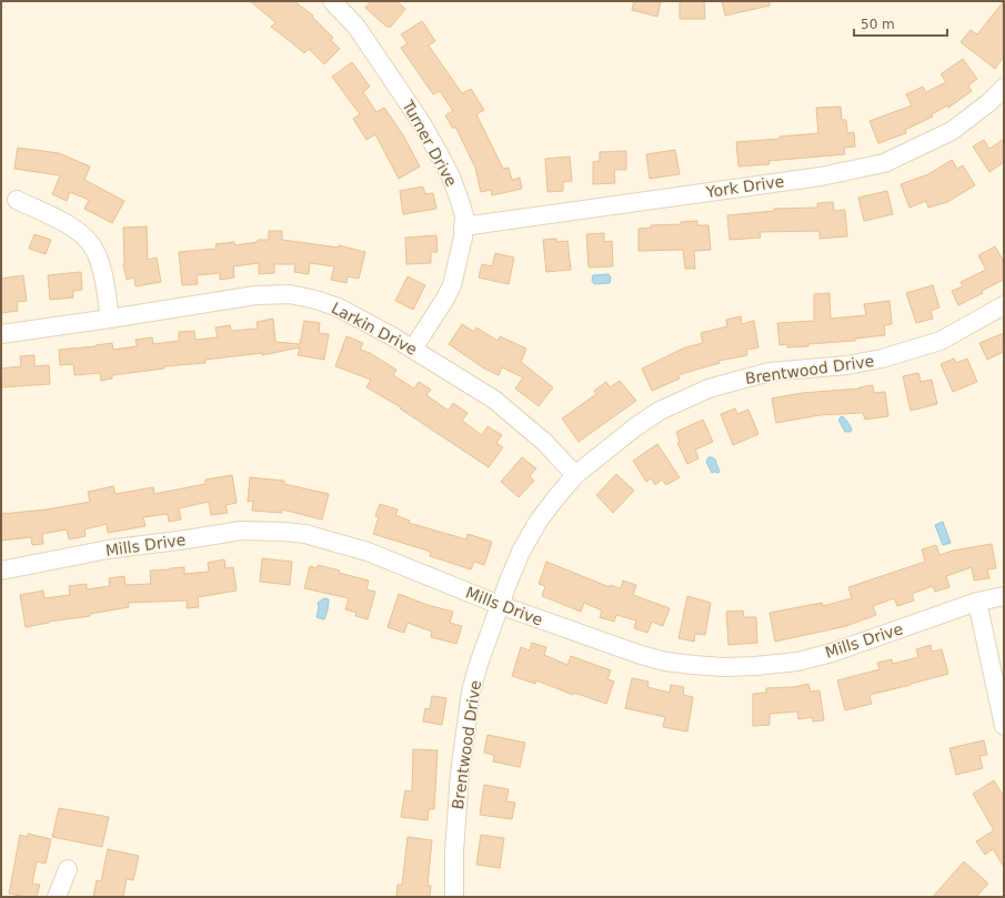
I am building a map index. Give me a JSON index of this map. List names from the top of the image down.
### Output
{
  "streets": {
    "street": [
      "Turner Drive",
      "York Drive",
      "Larkin Drive",
      "Brentwood Drive",
      "Mills Drive"
    ]
  },
  "crossings": [
    ["Turner Drive", "York Drive"],
    ["Turner Drive", "Larkin Drive"],
    ["Larkin Drive", "Brentwood Drive"],
    ["Brentwood Drive", "Mills Drive"]
  ],
  "scale_bar": "50 m"
}
